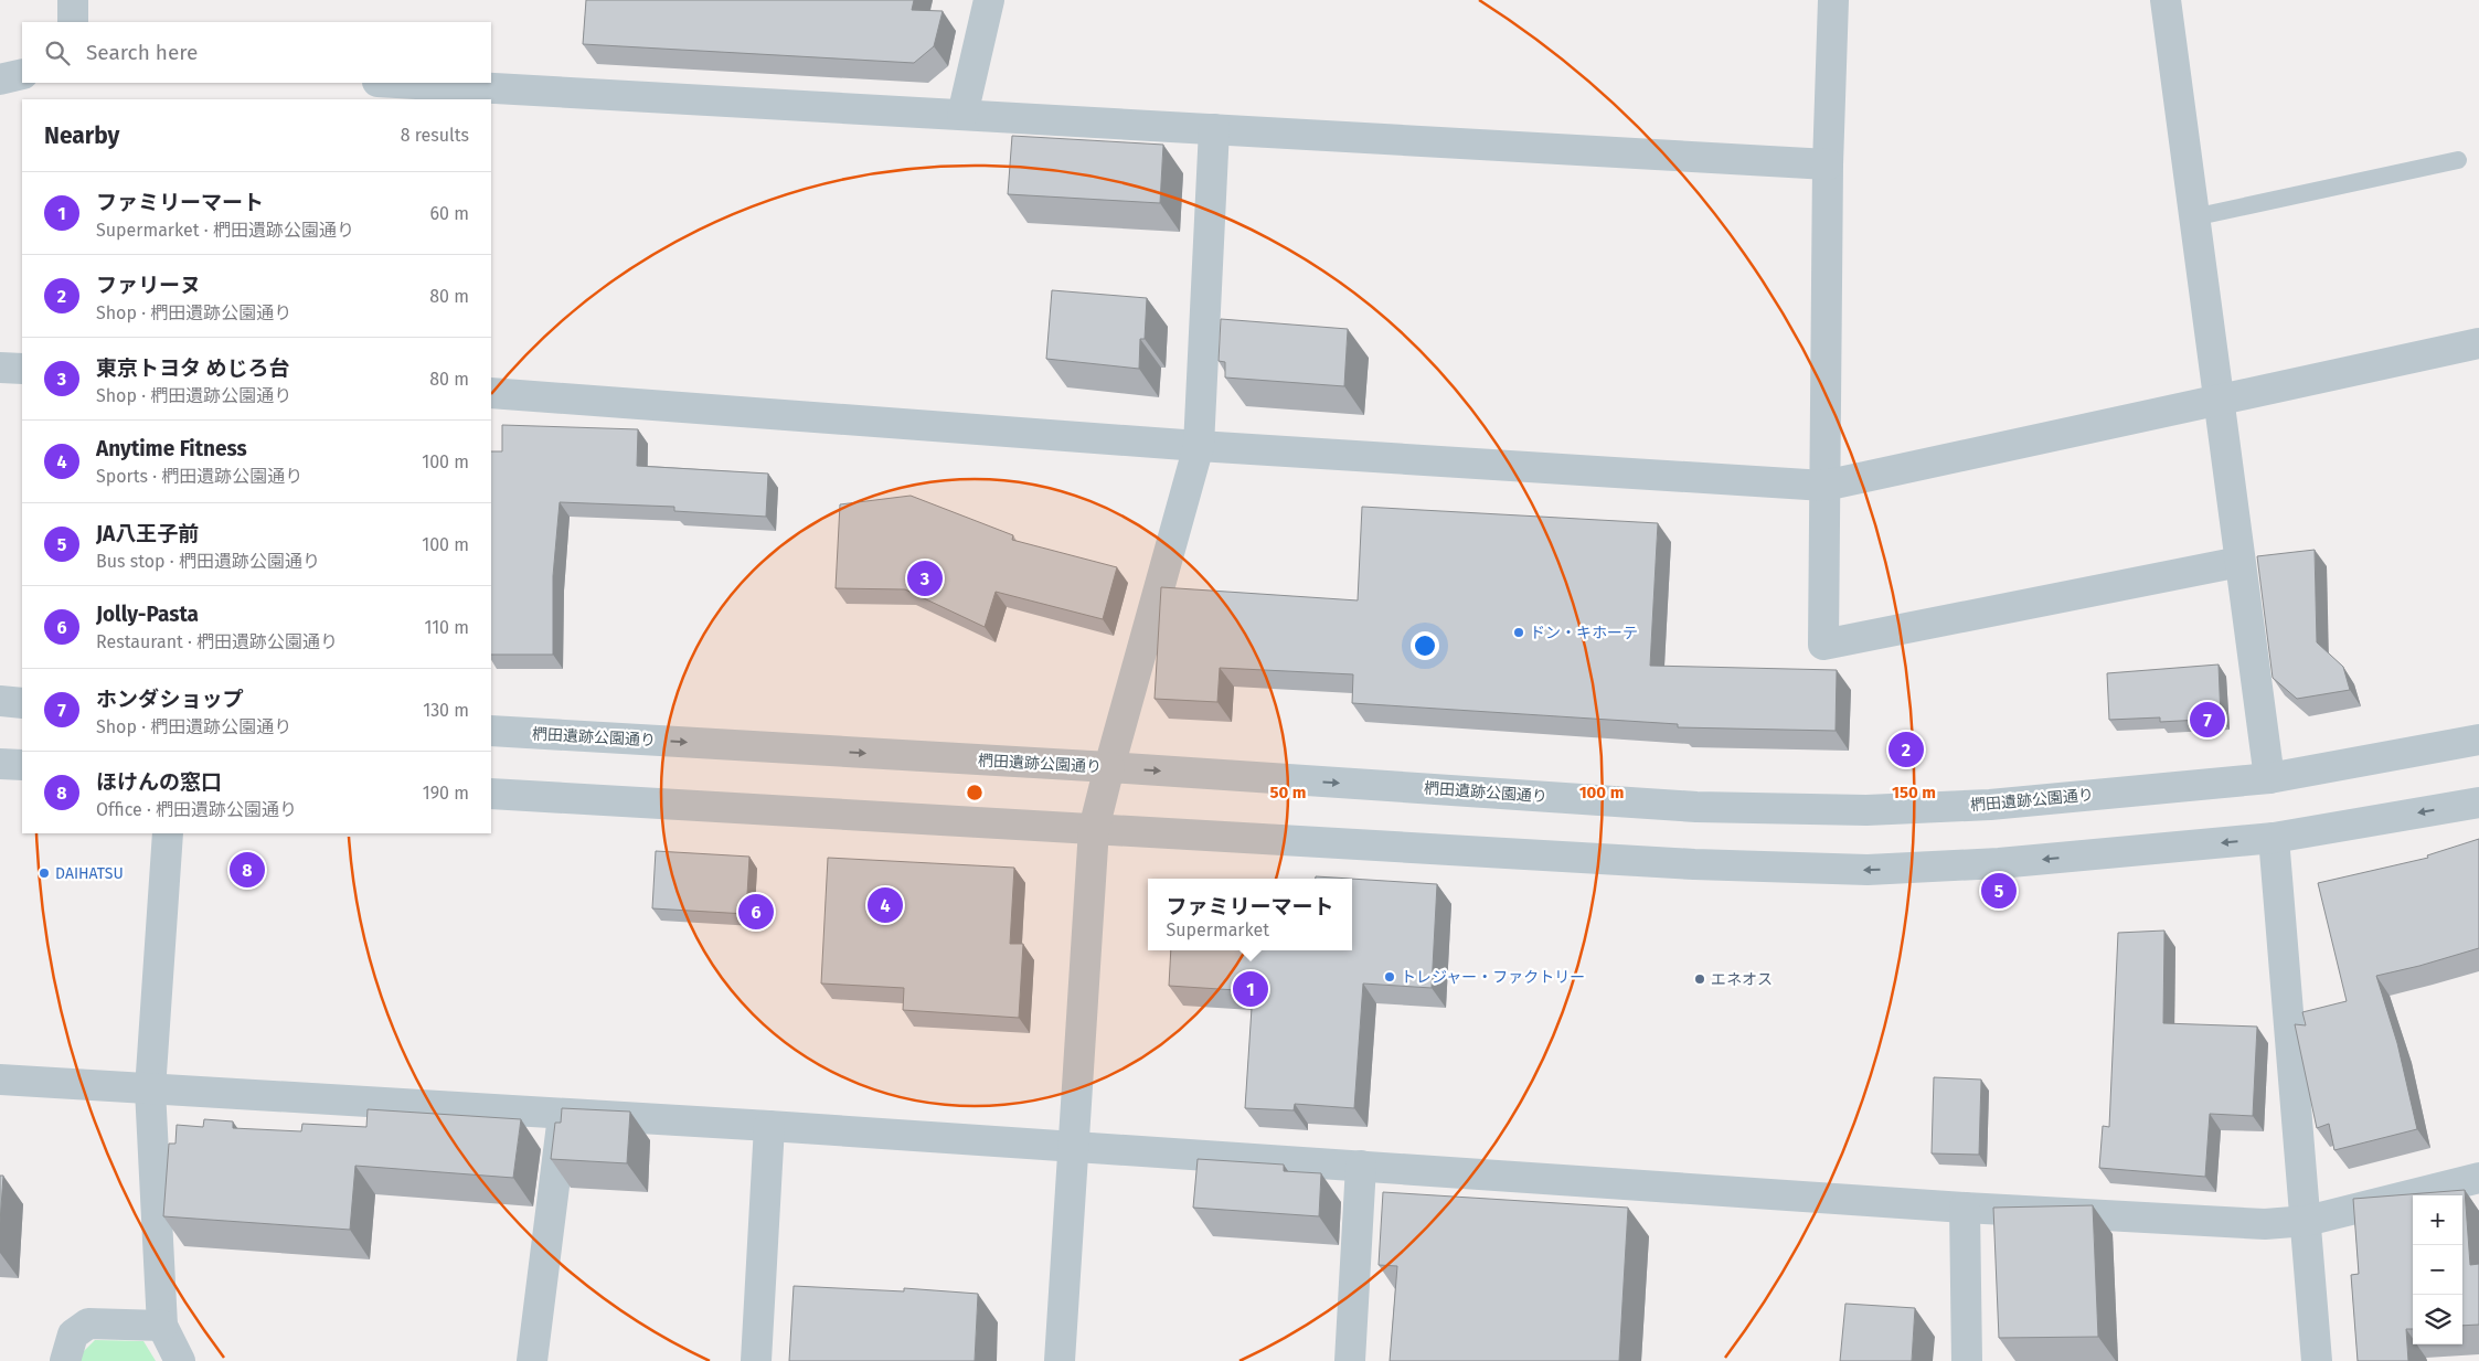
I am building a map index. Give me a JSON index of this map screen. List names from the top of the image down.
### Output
{
  "streets": {
    "street": ["椚田遺跡公園通り"]
  },
  "places": [
    "ドン・キホーテ",
    "DAIHATSU",
    "トレジャー・ファクトリー",
    "エネオス"
  ],
  "page": {
    "search": "Search here",
    "heading": ["Nearby", "8 results"],
    "list": [
      {
        "mark": "1",
        "name": "ファミリーマート",
        "note": "Supermarket · 椚田遺跡公園通り",
        "value": "60 m"
      },
      {
        "mark": "2",
        "name": "ファリーヌ",
        "note": "Shop · 椚田遺跡公園通り",
        "value": "80 m"
      },
      {
        "mark": "3",
        "name": "東京トヨタ めじろ台",
        "note": "Shop · 椚田遺跡公園通り",
        "value": "80 m"
      },
      {
        "mark": "4",
        "name": "Anytime Fitness",
        "note": "Sports · 椚田遺跡公園通り",
        "value": "100 m"
      },
      {
        "mark": "5",
        "name": "JA八王子前",
        "note": "Bus stop · 椚田遺跡公園通り",
        "value": "100 m"
      },
      {
        "mark": "6",
        "name": "Jolly-Pasta",
        "note": "Restaurant · 椚田遺跡公園通り",
        "value": "110 m"
      },
      {
        "mark": "7",
        "name": "ホンダショップ",
        "note": "Shop · 椚田遺跡公園通り",
        "value": "130 m"
      },
      {
        "mark": "8",
        "name": "ほけんの窓口",
        "note": "Office · 椚田遺跡公園通り",
        "value": "190 m"
      }
    ],
    "pins": [
      "3",
      "7",
      "2",
      "8",
      "5",
      "4",
      "6",
      "1"
    ],
    "popup": ["ファミリーマート", "Supermarket"],
    "map_buttons": ["+", "−"]
  },
  "rings": ["50 m", "100 m", "150 m"]
}
